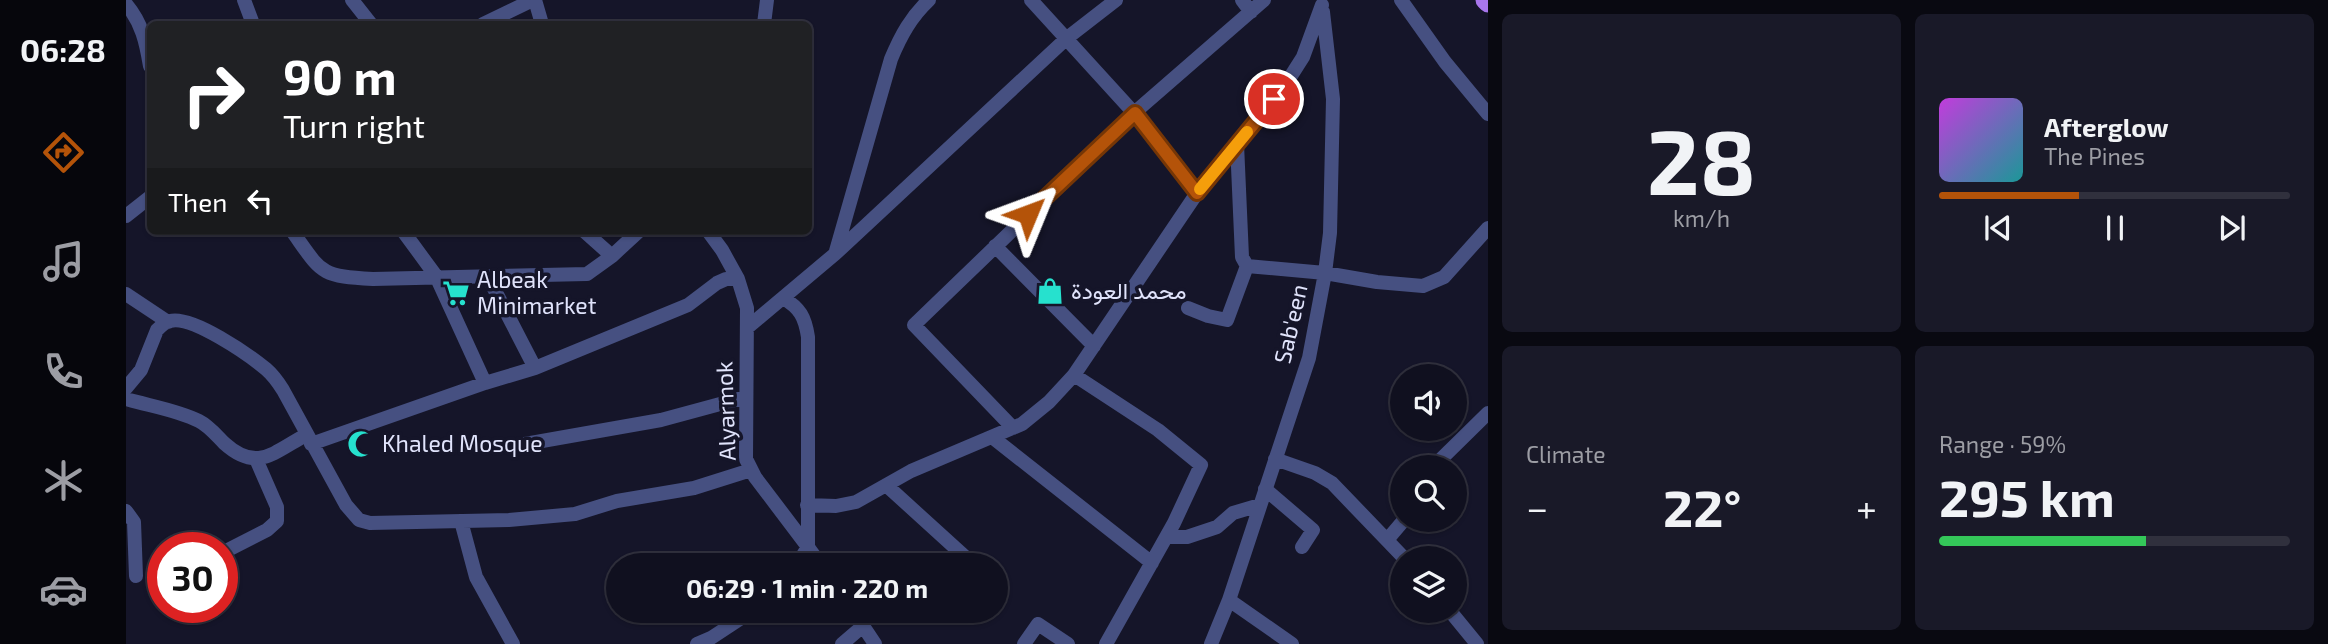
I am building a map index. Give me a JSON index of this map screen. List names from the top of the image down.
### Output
{
  "streets": {
    "street": ["Sab'een", "Alyarmok"]
  },
  "places": {
    "shop": ["محمد العودة"],
    "supermarket": ["Albeak Minimarket"],
    "mosque": ["Khaled Mosque"]
  },
  "page": {
    "tabs": "06:28",
    "tile": [
      ["28", "km/h"],
      "Climate",
      ["Range · 59%", "295 km"]
    ],
    "turn": ["90 m", "Turn right"],
    "song": ["Afterglow", "The Pines"],
    "then": "Then",
    "heat": ["−", "22°", "+"],
    "limit": "30",
    "trip": "06:29 · 1 min · 220 m"
  }
}
